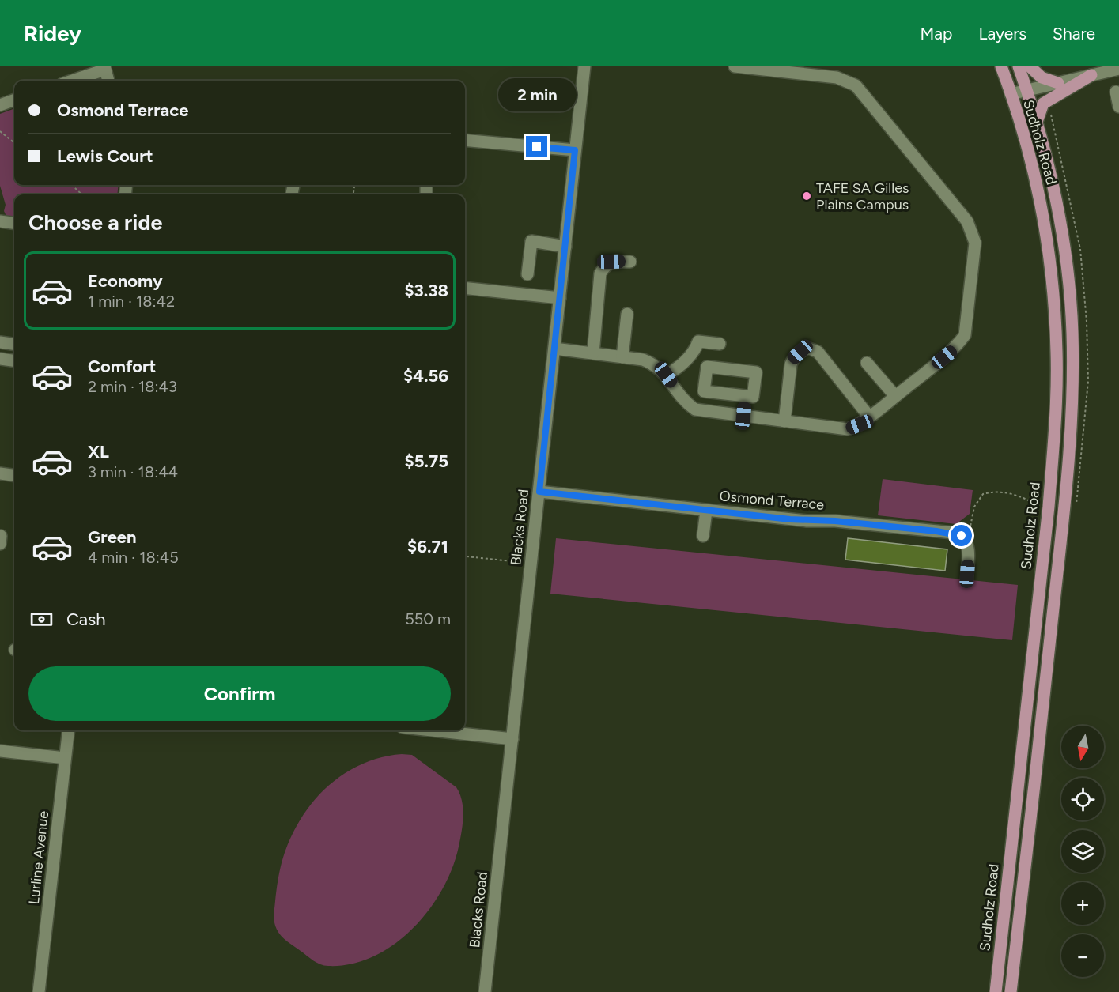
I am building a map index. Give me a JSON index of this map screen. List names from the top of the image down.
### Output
{
  "streets": {
    "main road": ["Sudholz Road"],
    "street": ["Osmond Terrace", "Blacks Road", "Lurline Avenue"]
  },
  "crossings": [
    ["Osmond Terrace", "Blacks Road"]
  ],
  "places": ["TAFE SA Gilles Plains Campus"],
  "north": "bottom",
  "page": {
    "header": "Ridey",
    "nav": ["Map", "Layers", "Share"],
    "bubble": "2 min",
    "banner": ["Osmond Terrace", "Lewis Court"],
    "heading": "Choose a ride",
    "list": [
      {
        "name": "Economy",
        "note": "1 min · 18:42",
        "value": "$3.38"
      },
      {
        "name": "Comfort",
        "note": "2 min · 18:43",
        "value": "$4.56"
      },
      {
        "name": "XL",
        "note": "3 min · 18:44",
        "value": "$5.75"
      },
      {
        "name": "Green",
        "note": "4 min · 18:45",
        "value": "$6.71"
      }
    ],
    "pay": ["Cash", "550 m"],
    "buttons": "Confirm",
    "map_buttons": ["+", "−"]
  }
}
